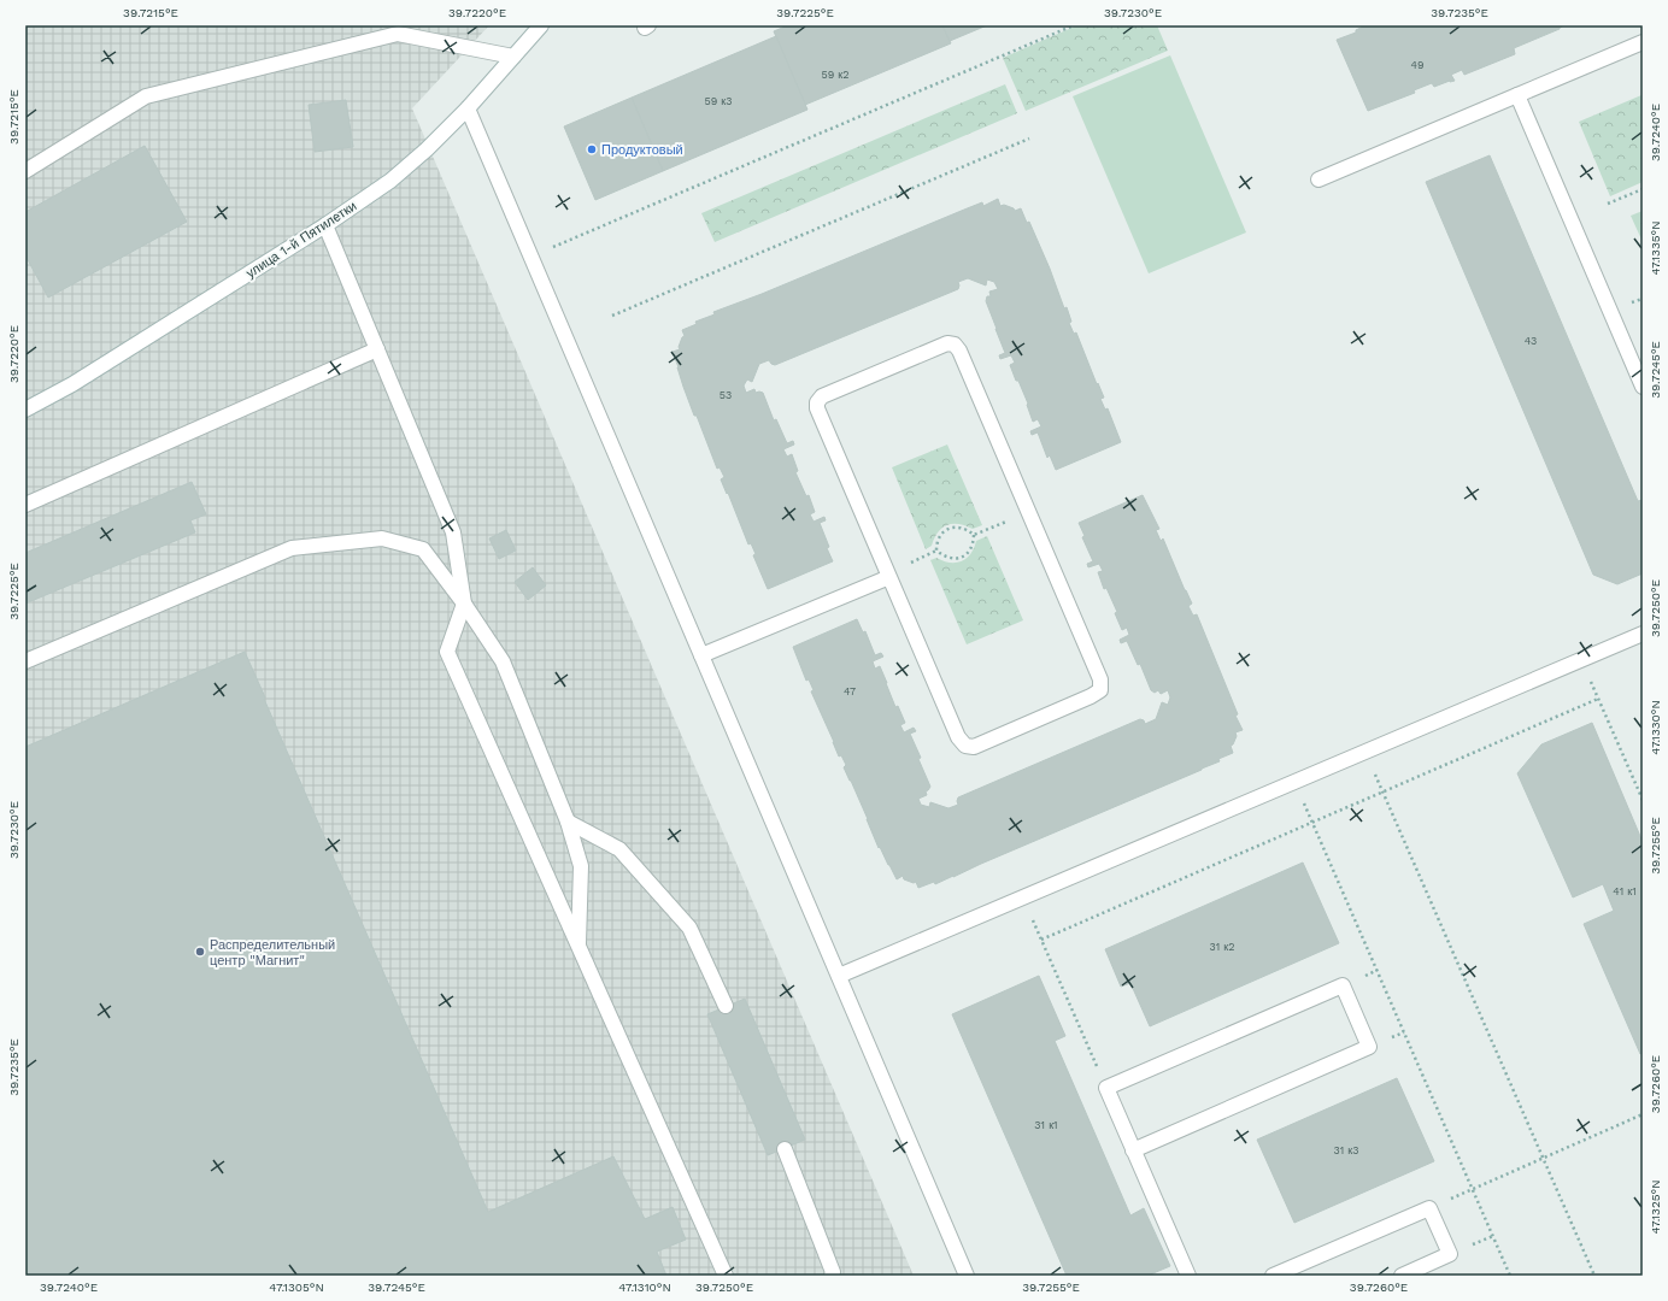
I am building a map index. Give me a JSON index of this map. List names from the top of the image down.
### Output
{
  "streets": {
    "street": ["улица 1-й Пятилетки"]
  },
  "places": ["Продуктовый", "Распределительный центр \"Магнит\""],
  "house_numbers": [
    "49",
    "59 к2",
    "59 к3",
    "43",
    "53",
    "47",
    "41 к1",
    "31 к2",
    "31 к1",
    "31 к3"
  ],
  "coordinates": [
    "39.7215°E",
    "39.7220°E",
    "39.7225°E",
    "39.7230°E",
    "39.7235°E",
    "39.7240°E",
    "47.1335°N",
    "39.7245°E",
    "39.7250°E",
    "47.1330°N",
    "39.7255°E",
    "39.7260°E",
    "47.1325°N",
    "47.1305°N",
    "47.1310°N"
  ]
}
